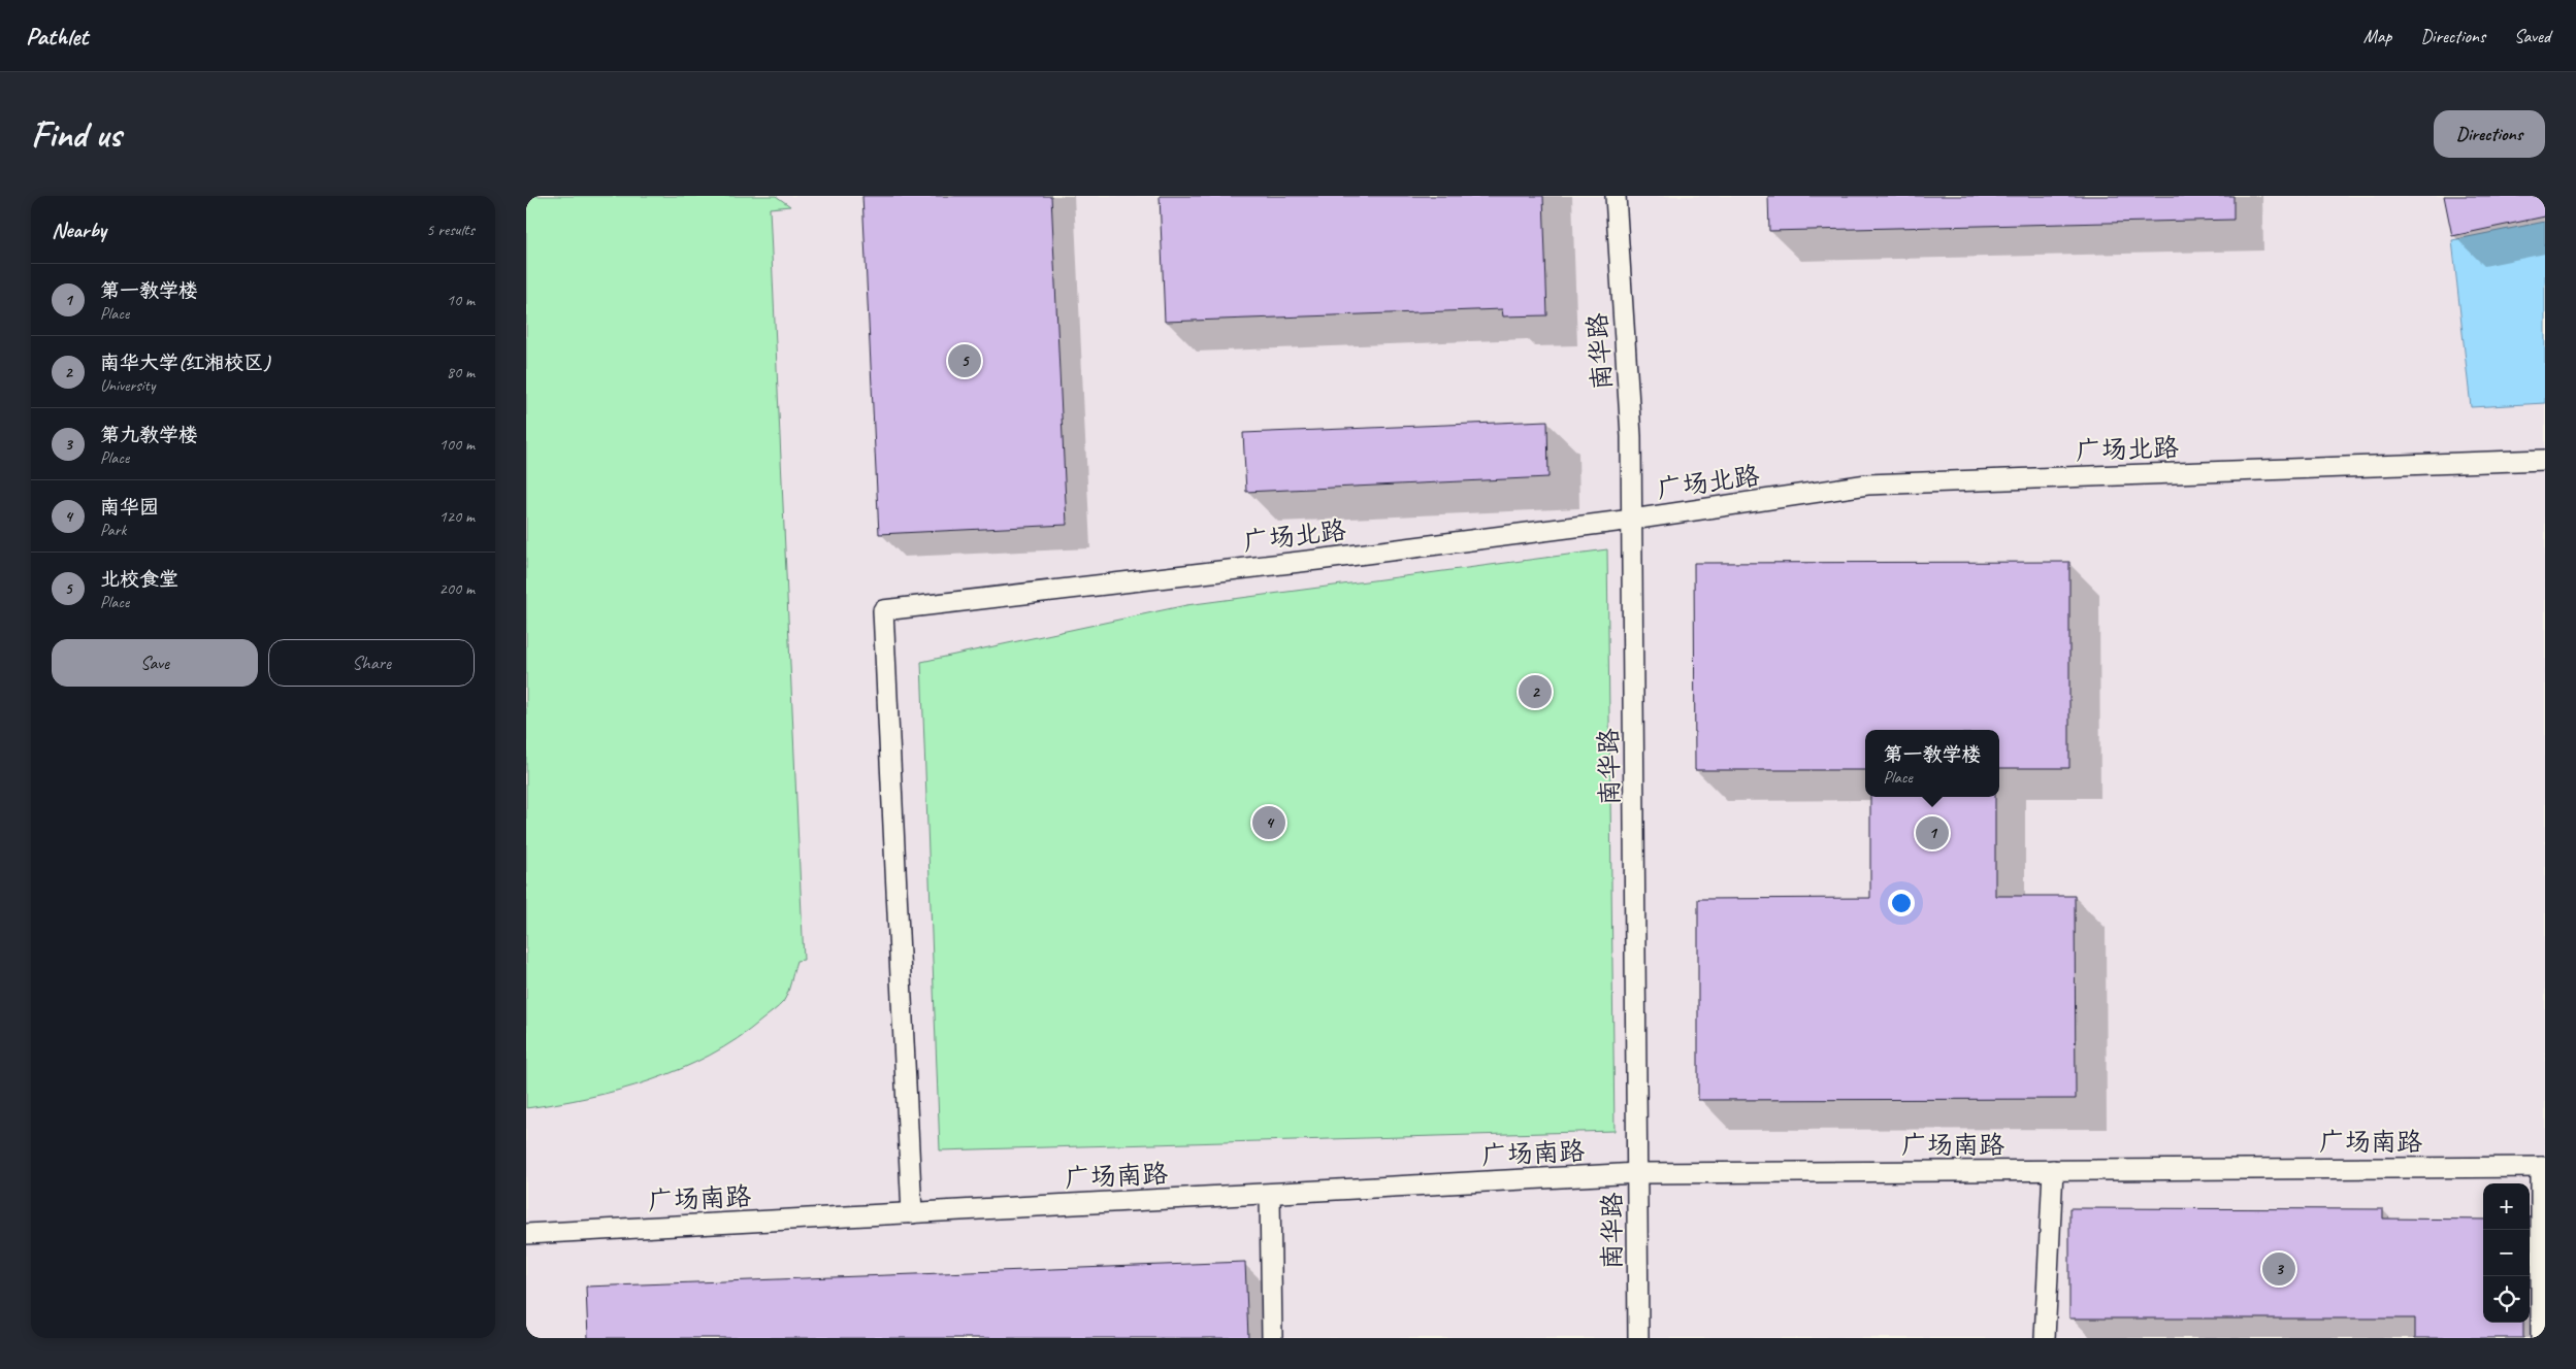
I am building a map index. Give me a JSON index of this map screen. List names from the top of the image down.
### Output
{
  "streets": {
    "lane": ["南华路", "广场北路", "广场南路"]
  },
  "crossings": [
    ["南华路", "广场北路"],
    ["南华路", "广场南路"],
    ["广场北路", "广场南路"]
  ],
  "page": {
    "header": "Pathlet",
    "nav": ["Map", "Directions", "Saved"],
    "buttons": [
      "Directions",
      ["Save", "Share"]
    ],
    "title": "Find us",
    "heading": ["Nearby", "5 results"],
    "list": [
      {
        "mark": "1",
        "name": "第一教学楼",
        "note": "Place",
        "value": "10 m"
      },
      {
        "mark": "2",
        "name": "南华大学(红湘校区)",
        "note": "University",
        "value": "80 m"
      },
      {
        "mark": "3",
        "name": "第九教学楼",
        "note": "Place",
        "value": "100 m"
      },
      {
        "mark": "4",
        "name": "南华园",
        "note": "Park",
        "value": "120 m"
      },
      {
        "mark": "5",
        "name": "北校食堂",
        "note": "Place",
        "value": "200 m"
      }
    ],
    "pins": [
      "5",
      "2",
      "4",
      "1",
      "3"
    ],
    "popup": ["第一教学楼", "Place"],
    "map_buttons": ["+", "−"]
  }
}
